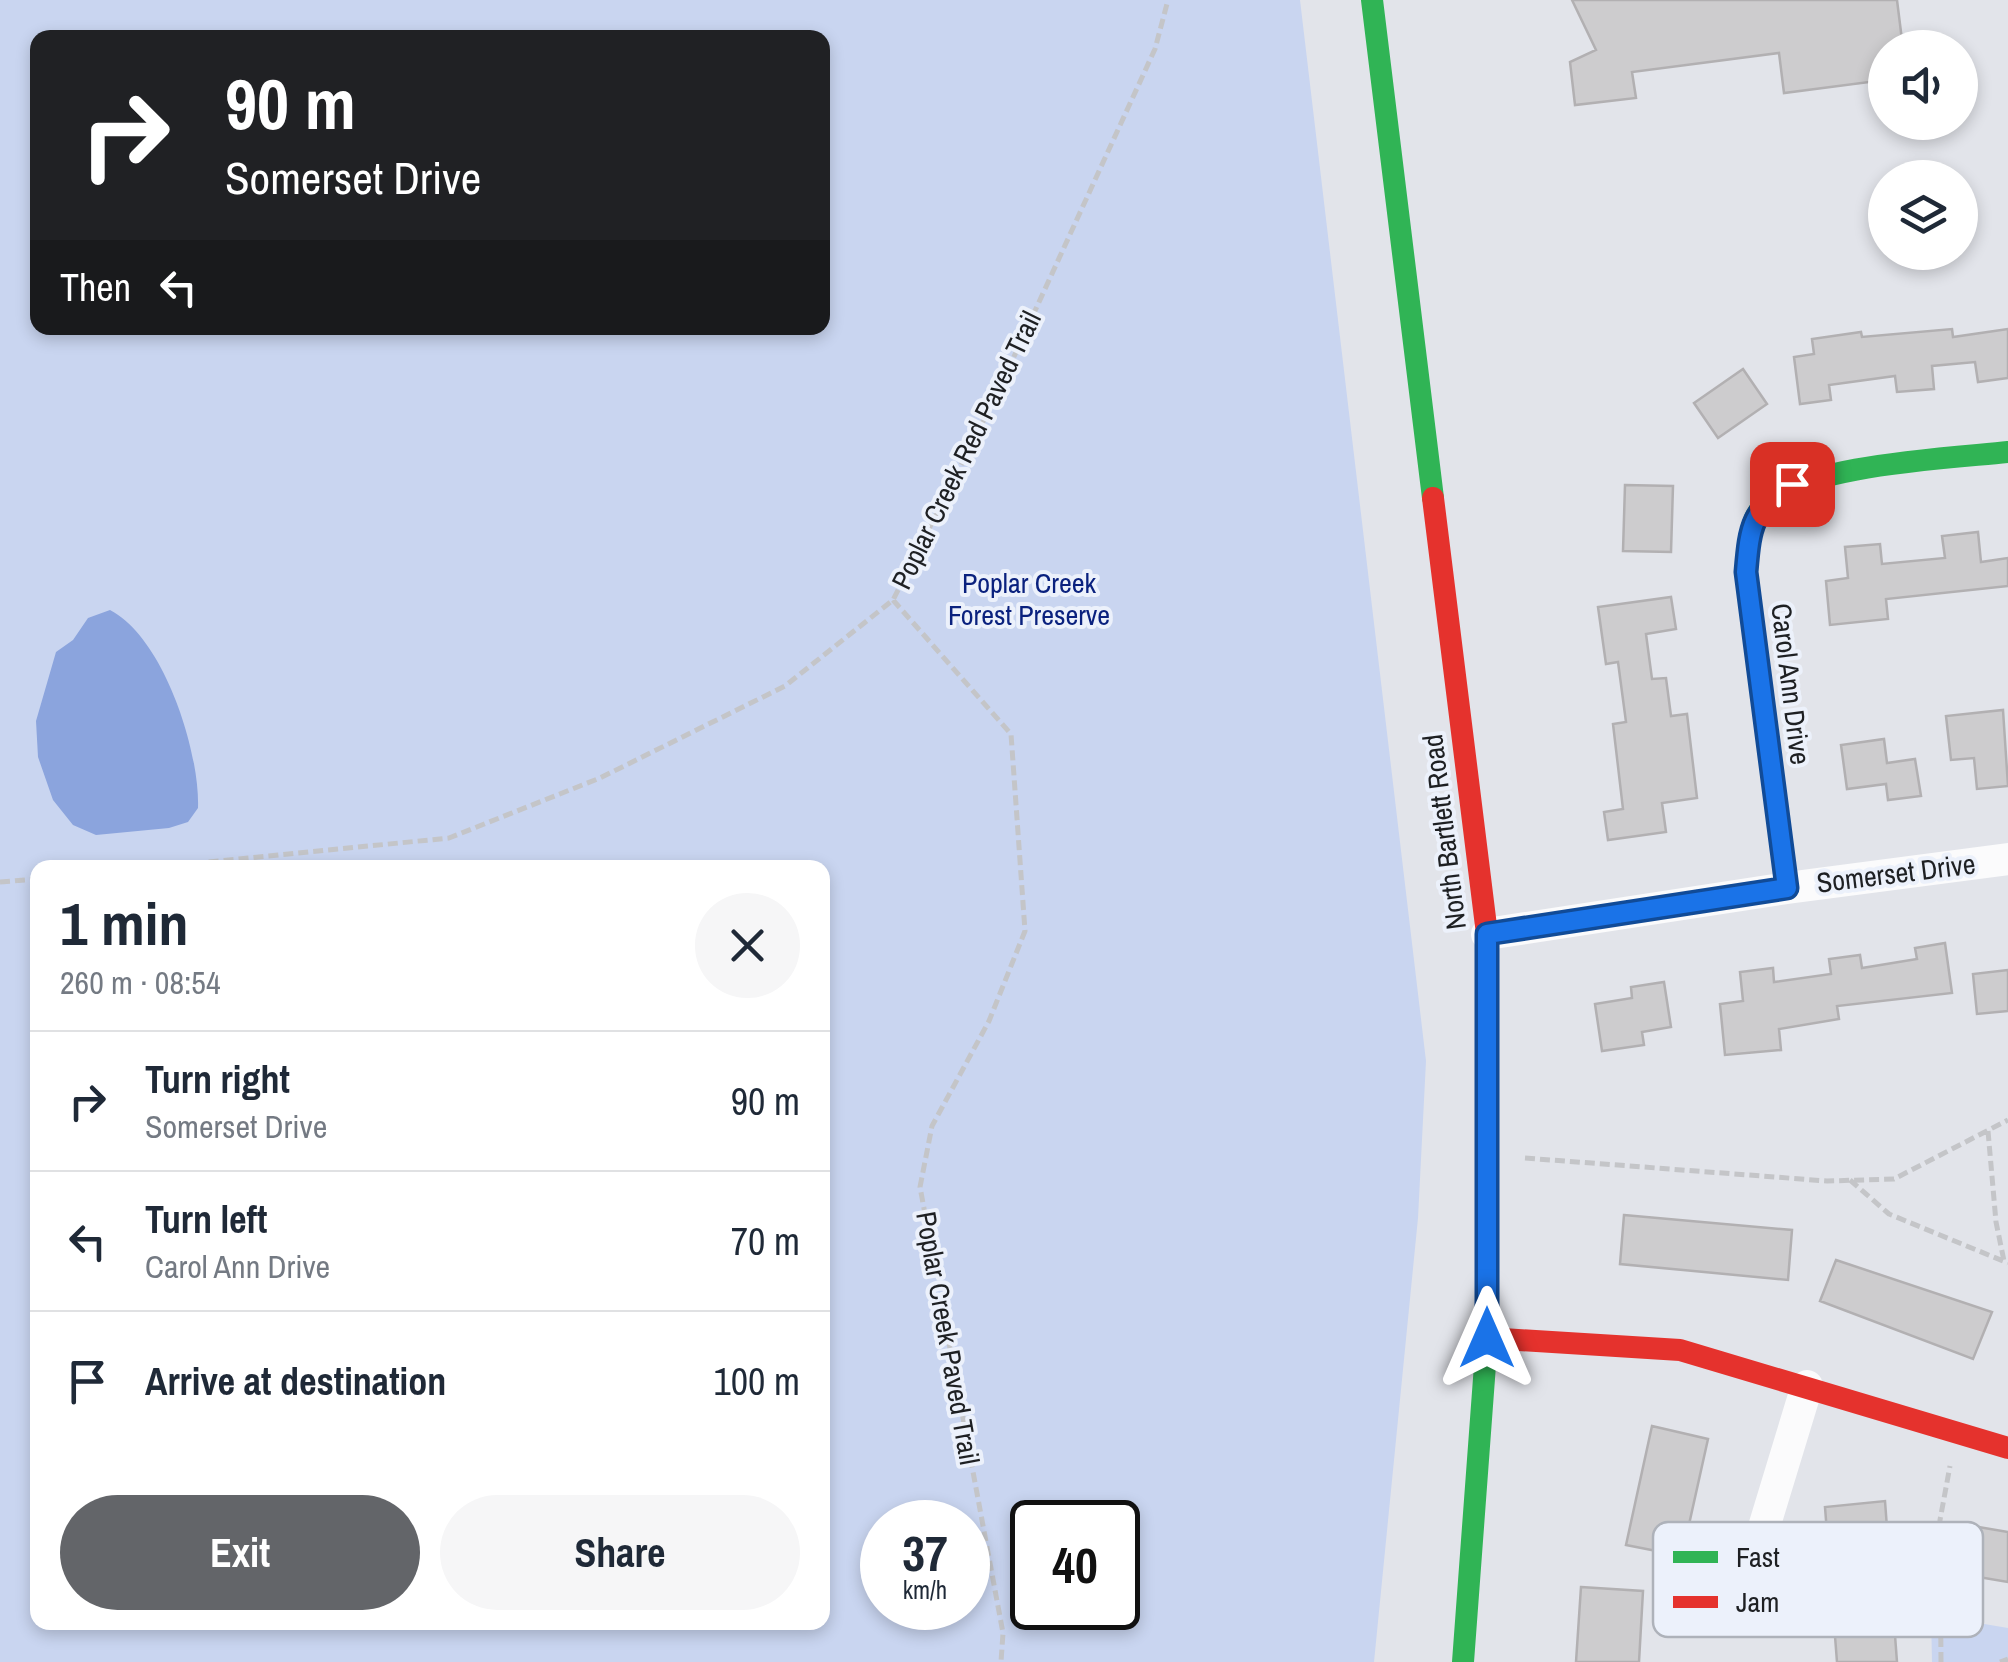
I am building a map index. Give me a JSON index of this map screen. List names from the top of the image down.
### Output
{
  "streets": {
    "street": ["Carol Ann Drive", "North Bartlett Road", "Somerset Drive"],
    "path": ["Poplar Creek Red Paved Trail", "Poplar Creek Paved Trail"]
  },
  "crossings": [
    ["Poplar Creek Red Paved Trail", "Poplar Creek Paved Trail"],
    ["Carol Ann Drive", "Somerset Drive"],
    ["North Bartlett Road", "Somerset Drive"]
  ],
  "parks": ["Poplar Creek Forest Preserve"],
  "legend": ["Fast", "Jam"],
  "page": {
    "turn": ["90 m", "Somerset Drive"],
    "then": "Then",
    "heading": ["1 min", "260 m · 08:54"],
    "list": [
      {
        "name": "Turn right",
        "note": "Somerset Drive",
        "value": "90 m"
      },
      {
        "name": "Turn left",
        "note": "Carol Ann Drive",
        "value": "70 m"
      },
      {
        "name": "Arrive at destination",
        "value": "100 m"
      }
    ],
    "buttons": ["Exit", "Share"],
    "speed": "37 km/h",
    "limit": "40"
  }
}
